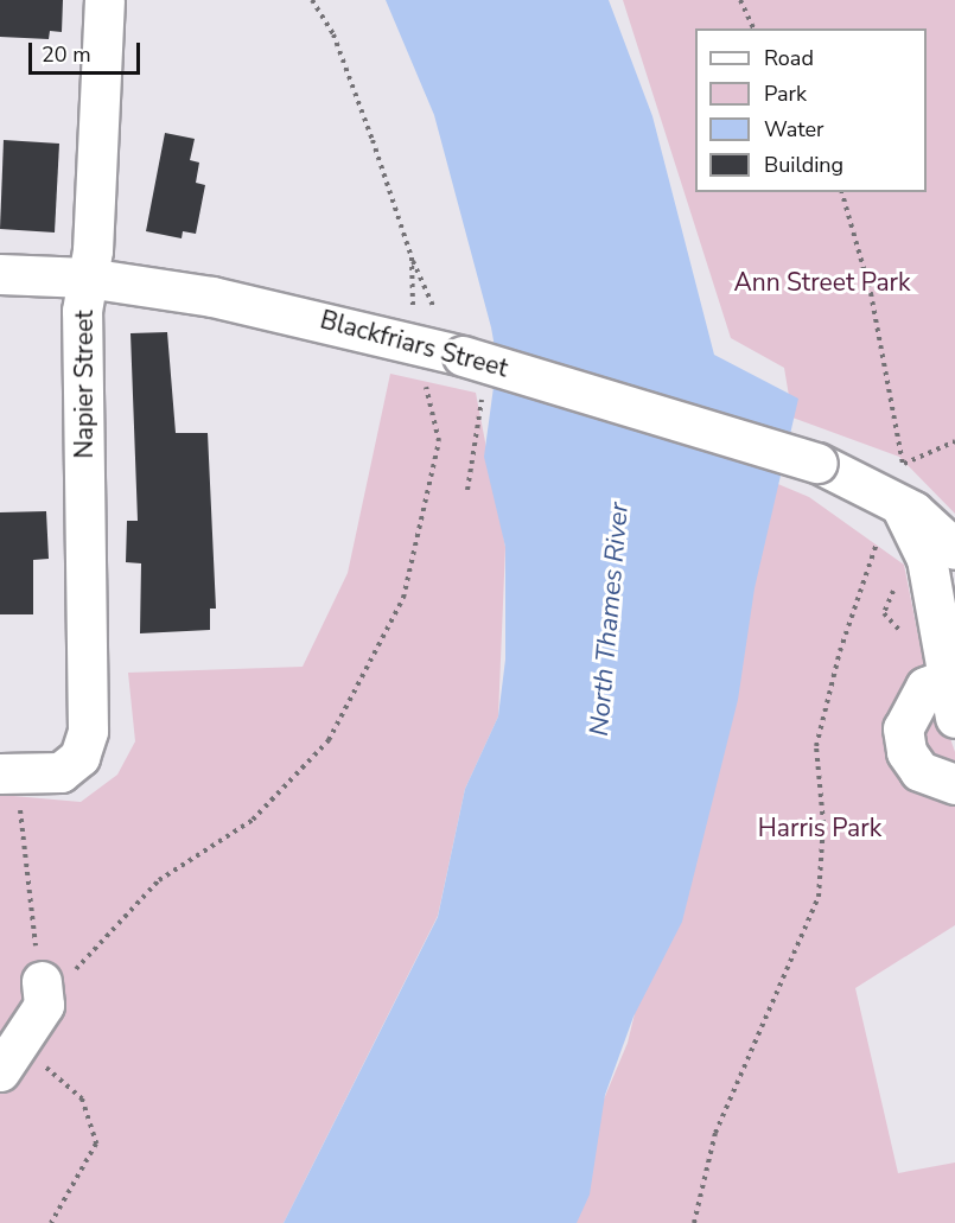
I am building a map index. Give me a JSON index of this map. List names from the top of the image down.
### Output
{
  "streets": {
    "street": ["Blackfriars Street", "Napier Street"]
  },
  "crossings": [
    ["Blackfriars Street", "Napier Street"]
  ],
  "water": ["North Thames River"],
  "parks": ["Ann Street Park", "Harris Park"],
  "legend": [
    "Road",
    "Park",
    "Water",
    "Building"
  ],
  "scale_bar": "20 m"
}
